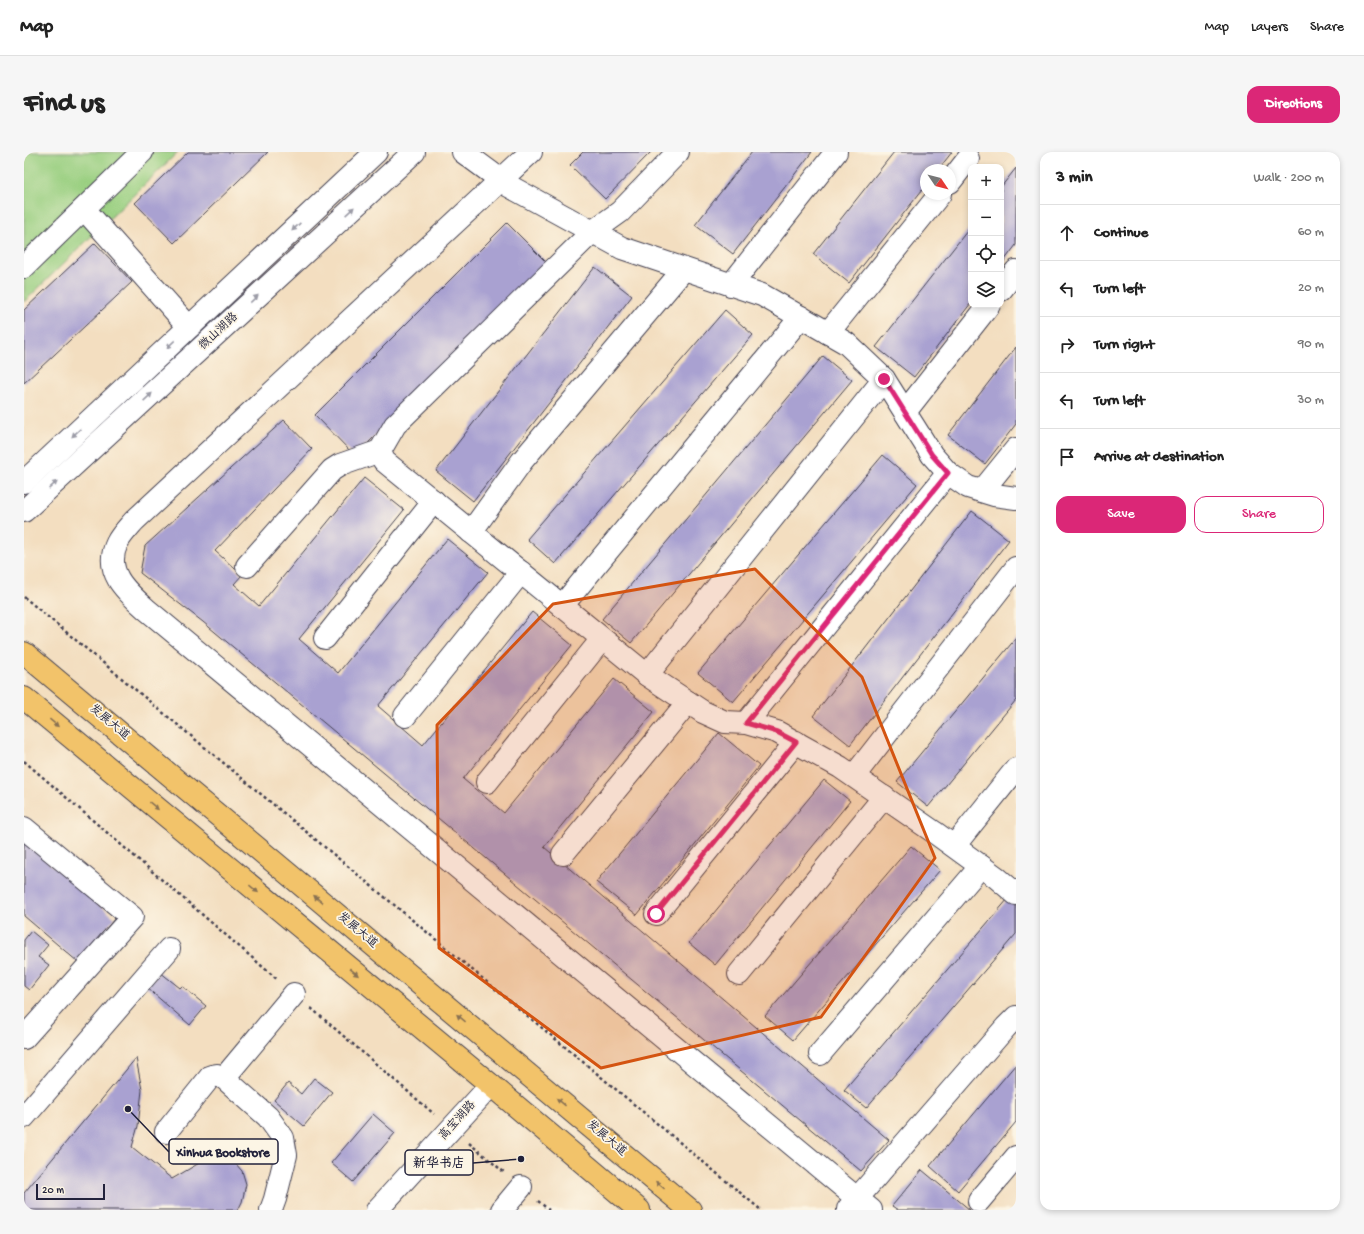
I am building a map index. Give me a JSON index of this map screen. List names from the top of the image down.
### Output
{
  "streets": {
    "main road": ["发展大道"],
    "street": ["微山湖路", "高宝湖路"]
  },
  "places": ["Xinhua Bookstore", "新华书店"],
  "scale_bar": "20 m",
  "north": "bottom right",
  "page": {
    "header": "Map",
    "nav": ["Map", "Layers", "Share"],
    "buttons": [
      "Directions",
      ["Save", "Share"]
    ],
    "title": "Find us",
    "heading": ["3 min", "Walk · 200 m"],
    "map_buttons": ["+", "−"],
    "list": [
      ["Continue", "60 m"],
      ["Turn left", "20 m"],
      ["Turn right", "90 m"],
      ["Turn left", "30 m"],
      "Arrive at destination"
    ],
    "scale": "20 m"
  }
}
